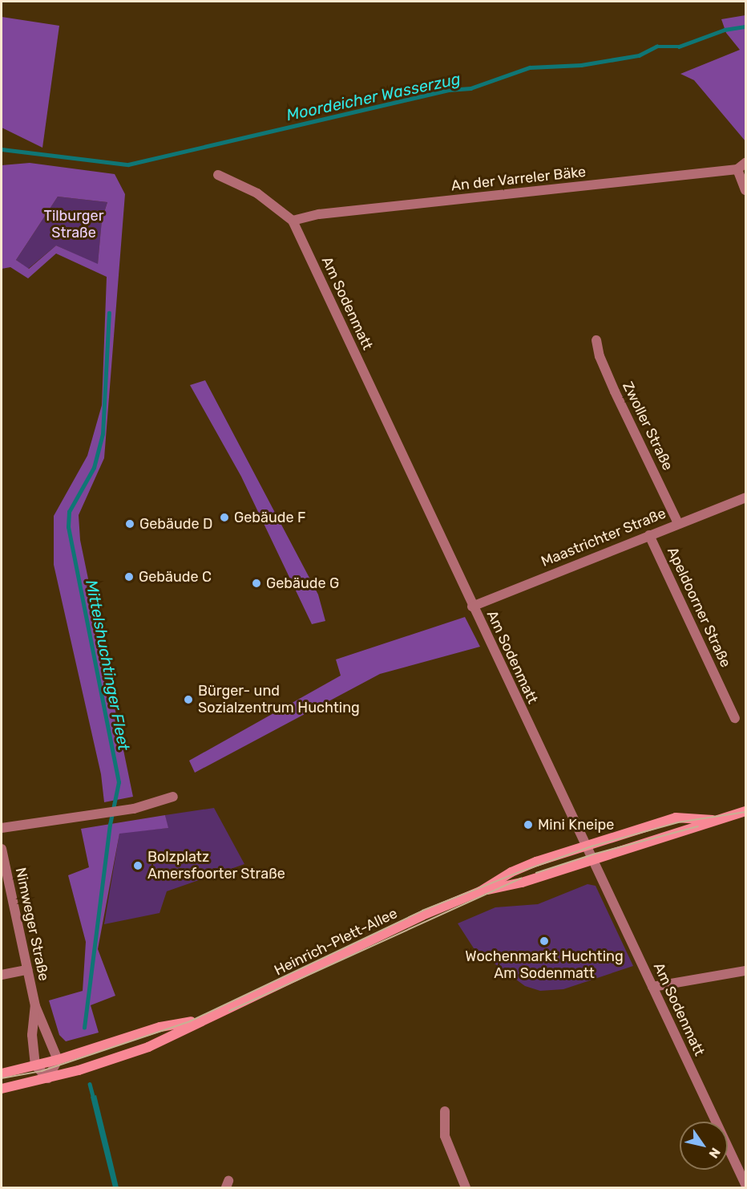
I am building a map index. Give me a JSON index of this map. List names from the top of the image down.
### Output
{
  "streets": {
    "main road": ["Heinrich-Plett-Allee"],
    "street": [
      "An der Varreler Bäke",
      "Am Sodenmatt",
      "Zwoller Straße",
      "Maastrichter Straße",
      "Apeldoorner Straße",
      "Nimweger Straße"
    ]
  },
  "crossings": [
    ["An der Varreler Bäke", "Am Sodenmatt"],
    ["Am Sodenmatt", "Maastrichter Straße"],
    ["Am Sodenmatt", "Heinrich-Plett-Allee"],
    ["Zwoller Straße", "Maastrichter Straße"],
    ["Maastrichter Straße", "Apeldoorner Straße"],
    ["Nimweger Straße", "Heinrich-Plett-Allee"]
  ],
  "water": ["Moordeicher Wasserzug", "Mittelshuchtinger Fleet"],
  "parks": ["Tilburger Straße"],
  "places": [
    "Gebäude F",
    "Gebäude D",
    "Gebäude C",
    "Gebäude G",
    "Bürger- und Sozialzentrum Huchting",
    "Mini Kneipe",
    "Bolzplatz Amersfoorter Straße",
    "Wochenmarkt Huchting Am Sodenmatt"
  ],
  "north": "bottom right"
}
